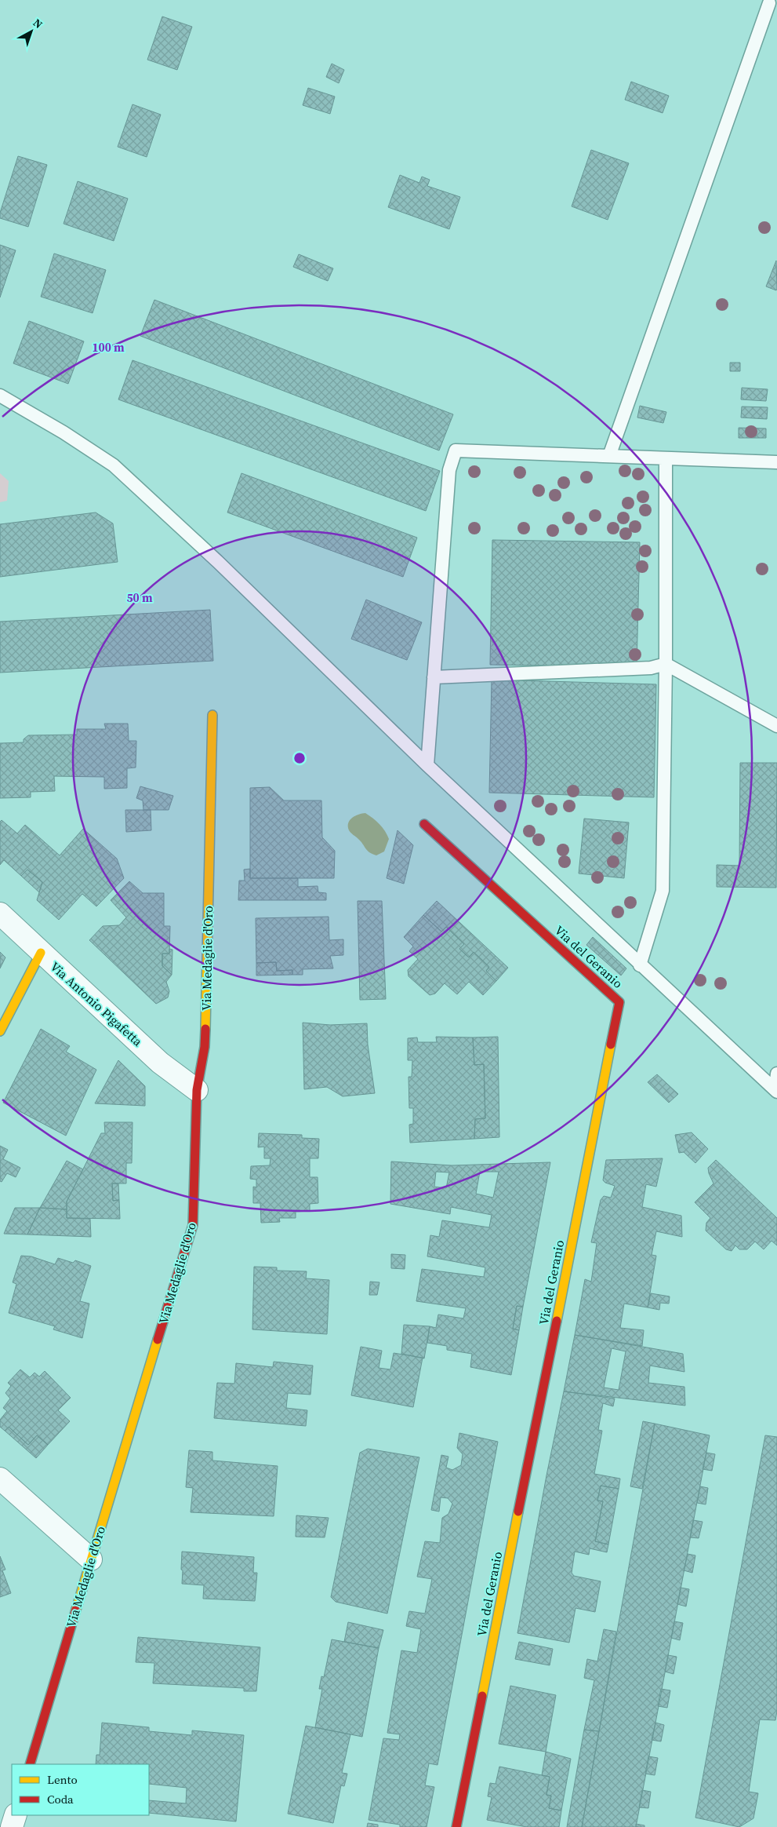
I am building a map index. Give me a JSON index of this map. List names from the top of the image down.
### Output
{
  "streets": {
    "street": ["Via del Geranio", "Via Medaglie d'Oro", "Via Antonio Pigafetta"]
  },
  "crossings": [
    ["Via Medaglie d'Oro", "Via Antonio Pigafetta"]
  ],
  "legend": ["Lento", "Coda"],
  "north": "top right",
  "rings": ["100 m", "50 m"]
}
